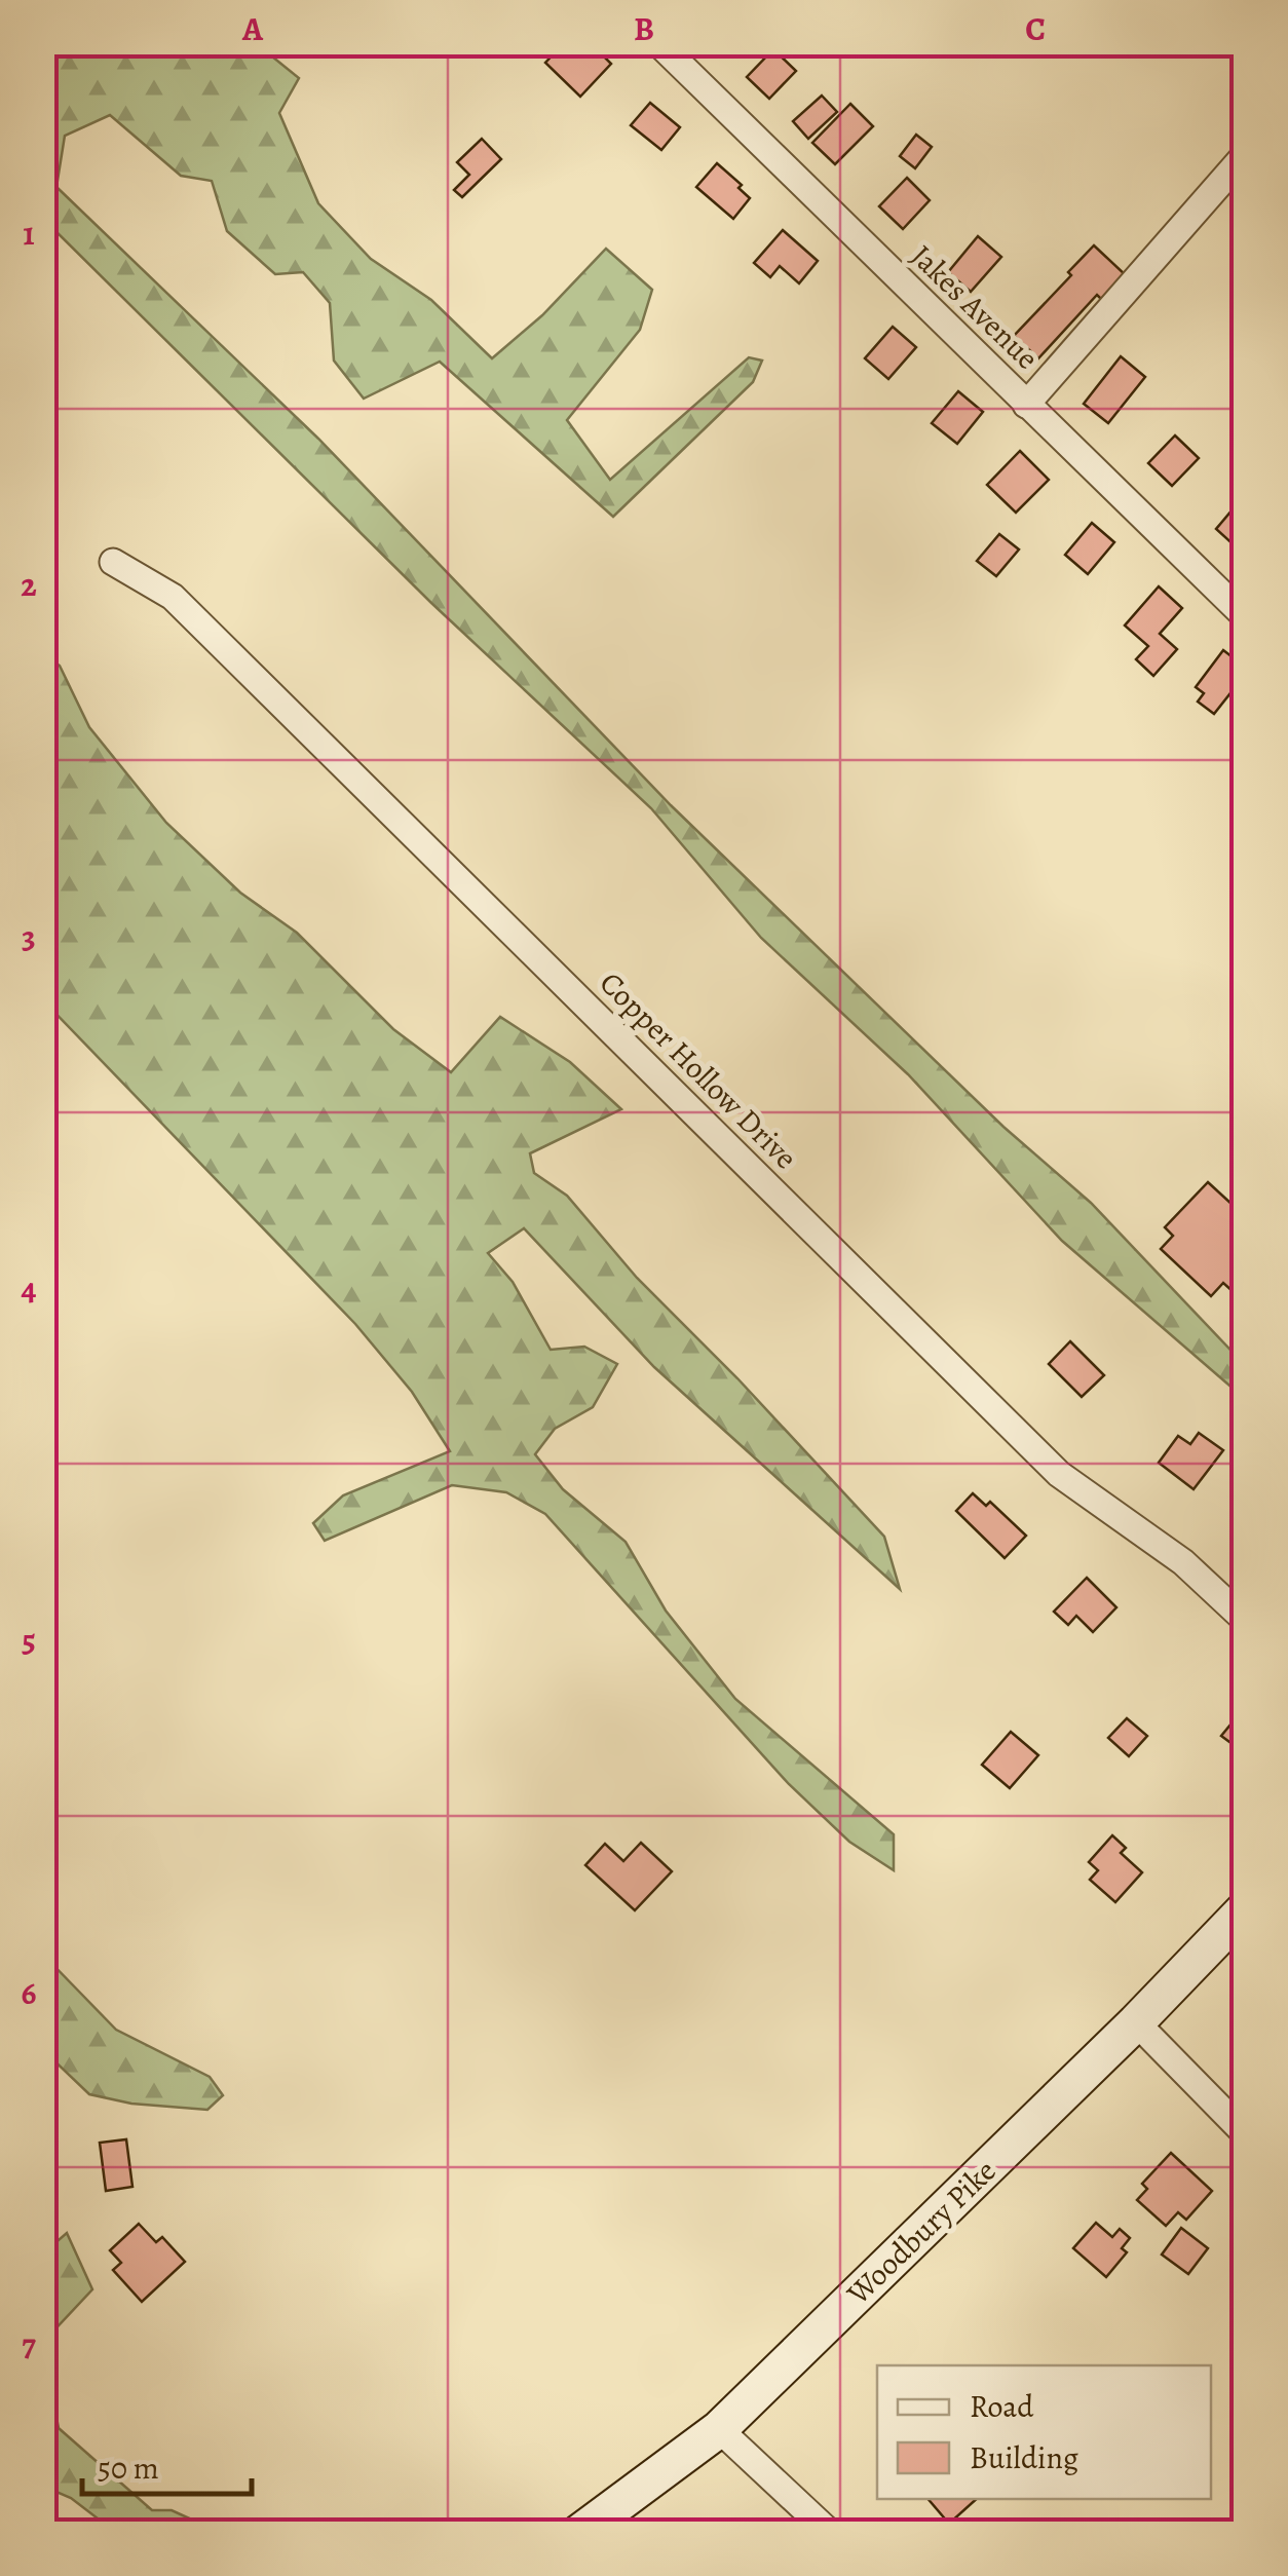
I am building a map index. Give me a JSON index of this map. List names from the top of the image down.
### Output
{
  "streets": {
    "street": ["Jakes Avenue", "Copper Hollow Drive", "Woodbury Pike"]
  },
  "legend": ["Road", "Building"],
  "scale_bar": "50 m",
  "grid": {
    "columns": ["A", "B", "C"],
    "rows": [
      "1",
      "2",
      "3",
      "4",
      "5",
      "6",
      "7"
    ]
  }
}
